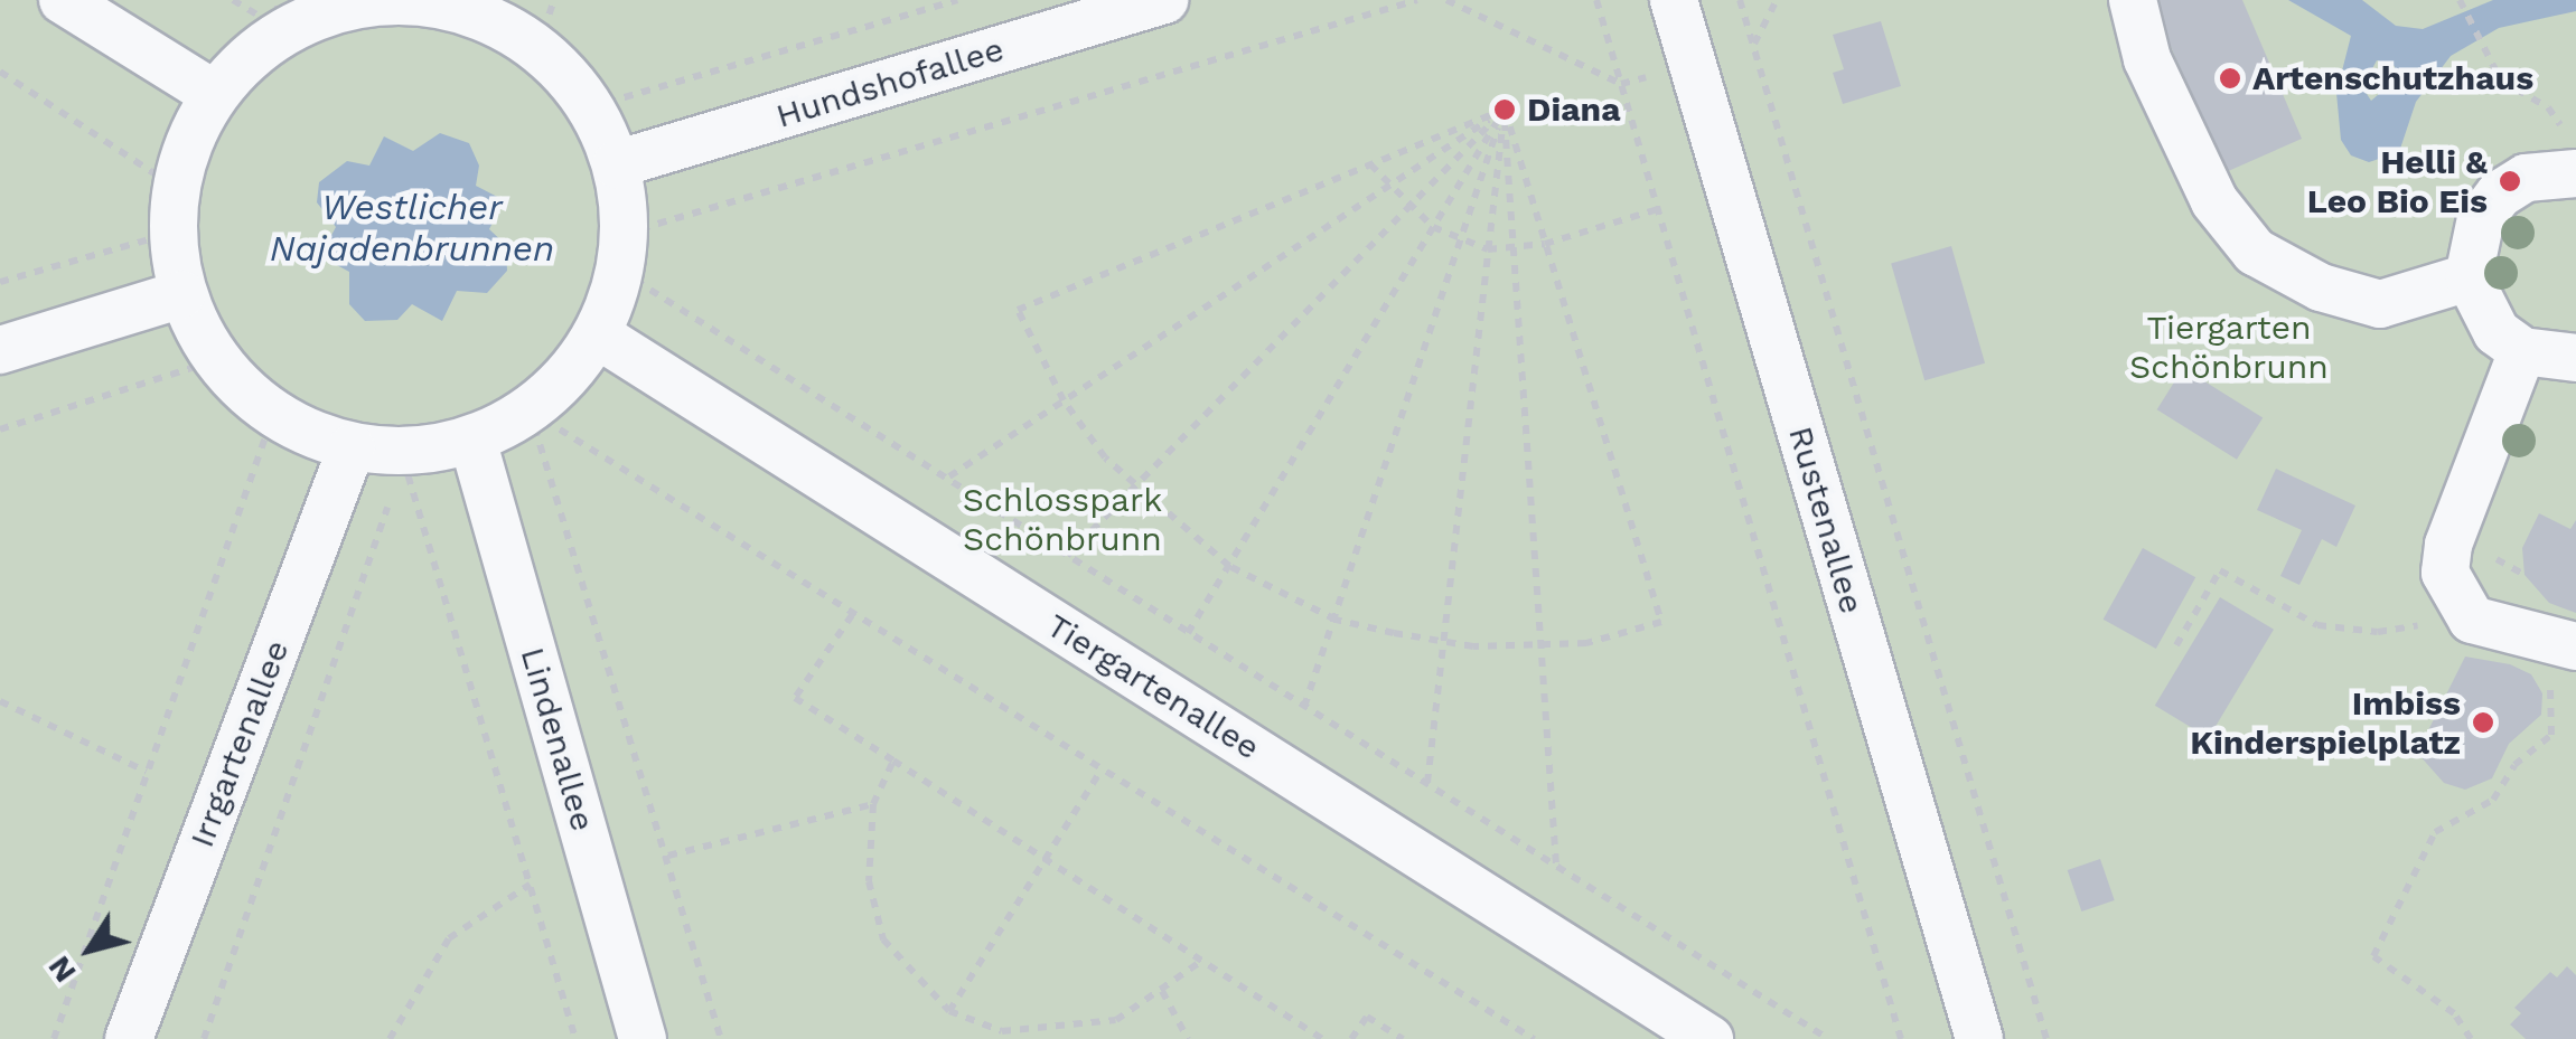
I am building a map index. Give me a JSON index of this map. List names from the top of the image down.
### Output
{
  "streets": {
    "street": [
      "Hundshofallee",
      "Rustenallee",
      "Tiergartenallee",
      "Lindenallee",
      "Irrgartenallee"
    ]
  },
  "water": ["Westlicher Najadenbrunnen"],
  "parks": ["Tiergarten Schönbrunn", "Schlosspark Schönbrunn"],
  "places": [
    "Artenschutzhaus",
    "Diana",
    "Helli & Leo Bio Eis",
    "Imbiss Kinderspielplatz"
  ],
  "north": "bottom left"
}
